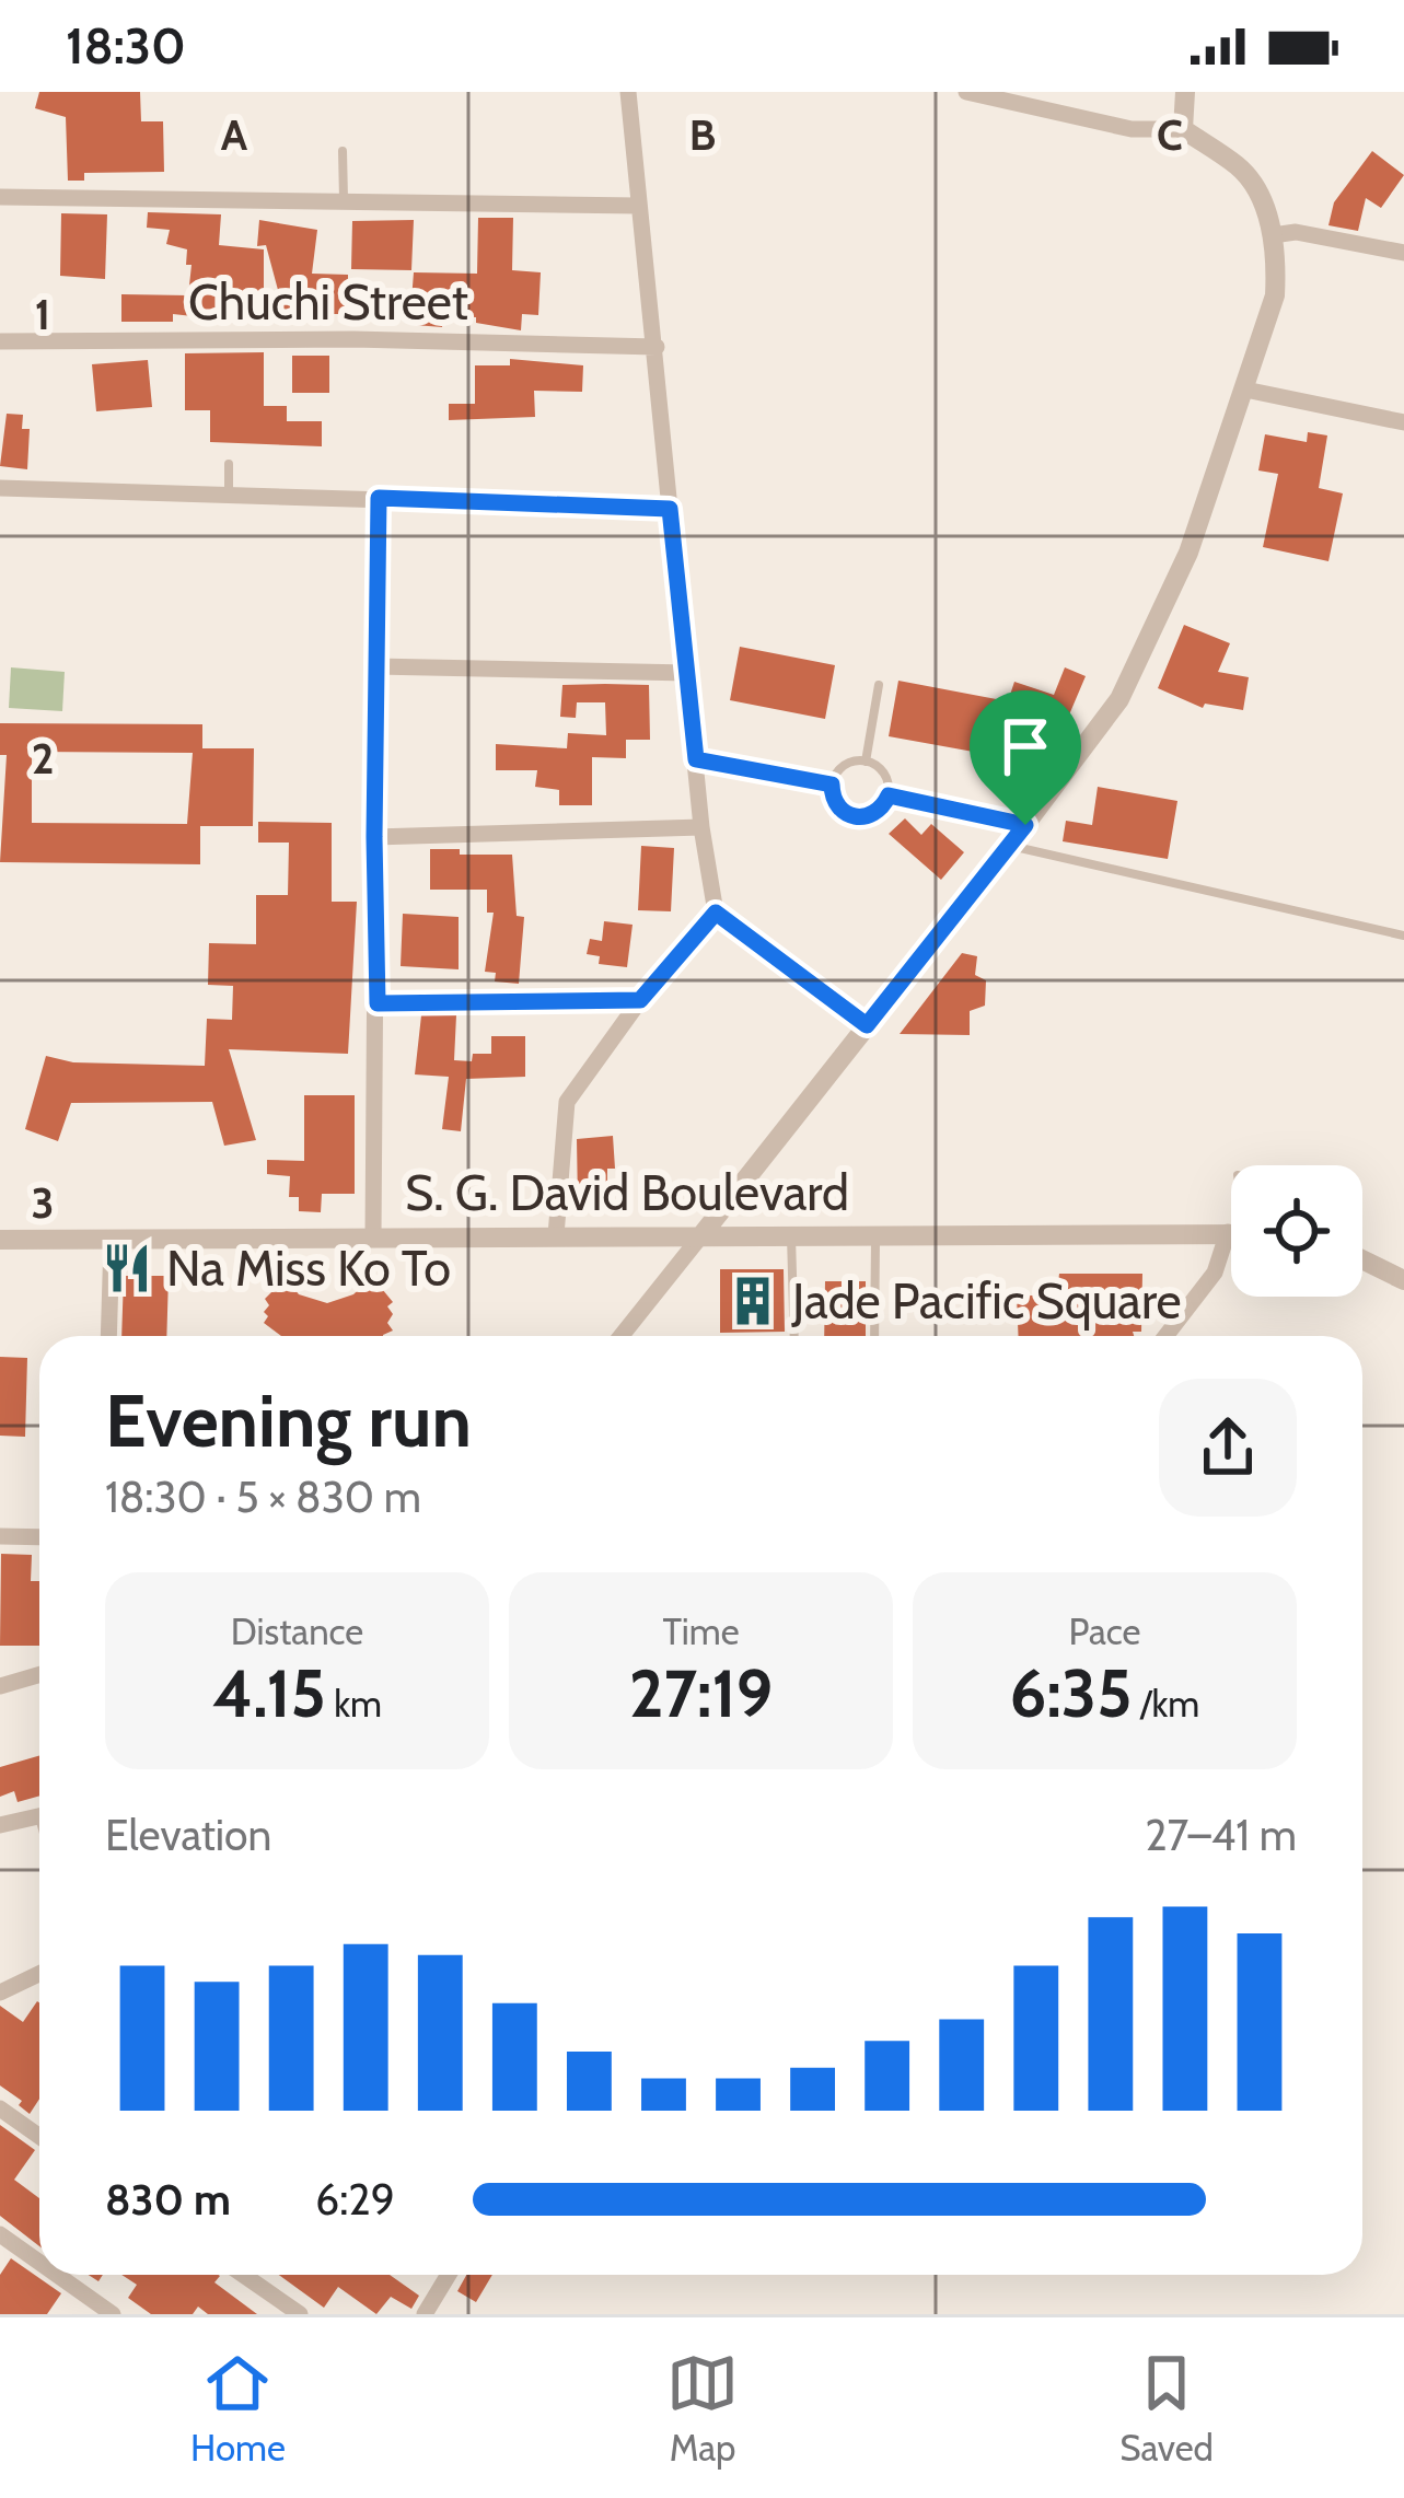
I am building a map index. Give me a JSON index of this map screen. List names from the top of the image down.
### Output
{
  "streets": {
    "street": ["Chuchi Street", "S. G. David Boulevard"]
  },
  "places": {
    "restaurant": ["Na Miss Ko To"],
    "building": ["Jade Pacific Square"]
  },
  "page": {
    "status": "18:30",
    "heading": ["Evening run", "18:30 · 5 × 830 m"],
    "stats": [
      ["Distance", "4.15 km"],
      ["Time", "27:19"],
      ["Pace", "6:35 /km"]
    ],
    "chart": ["Elevation", "27–41 m"],
    "list": [
      {
        "name": "830 m",
        "note": "6:29"
      }
    ],
    "tabs": ["Home", "Map", "Saved"]
  },
  "grid": {
    "columns": ["A", "B", "C"],
    "rows": ["1", "2", "3"]
  }
}
